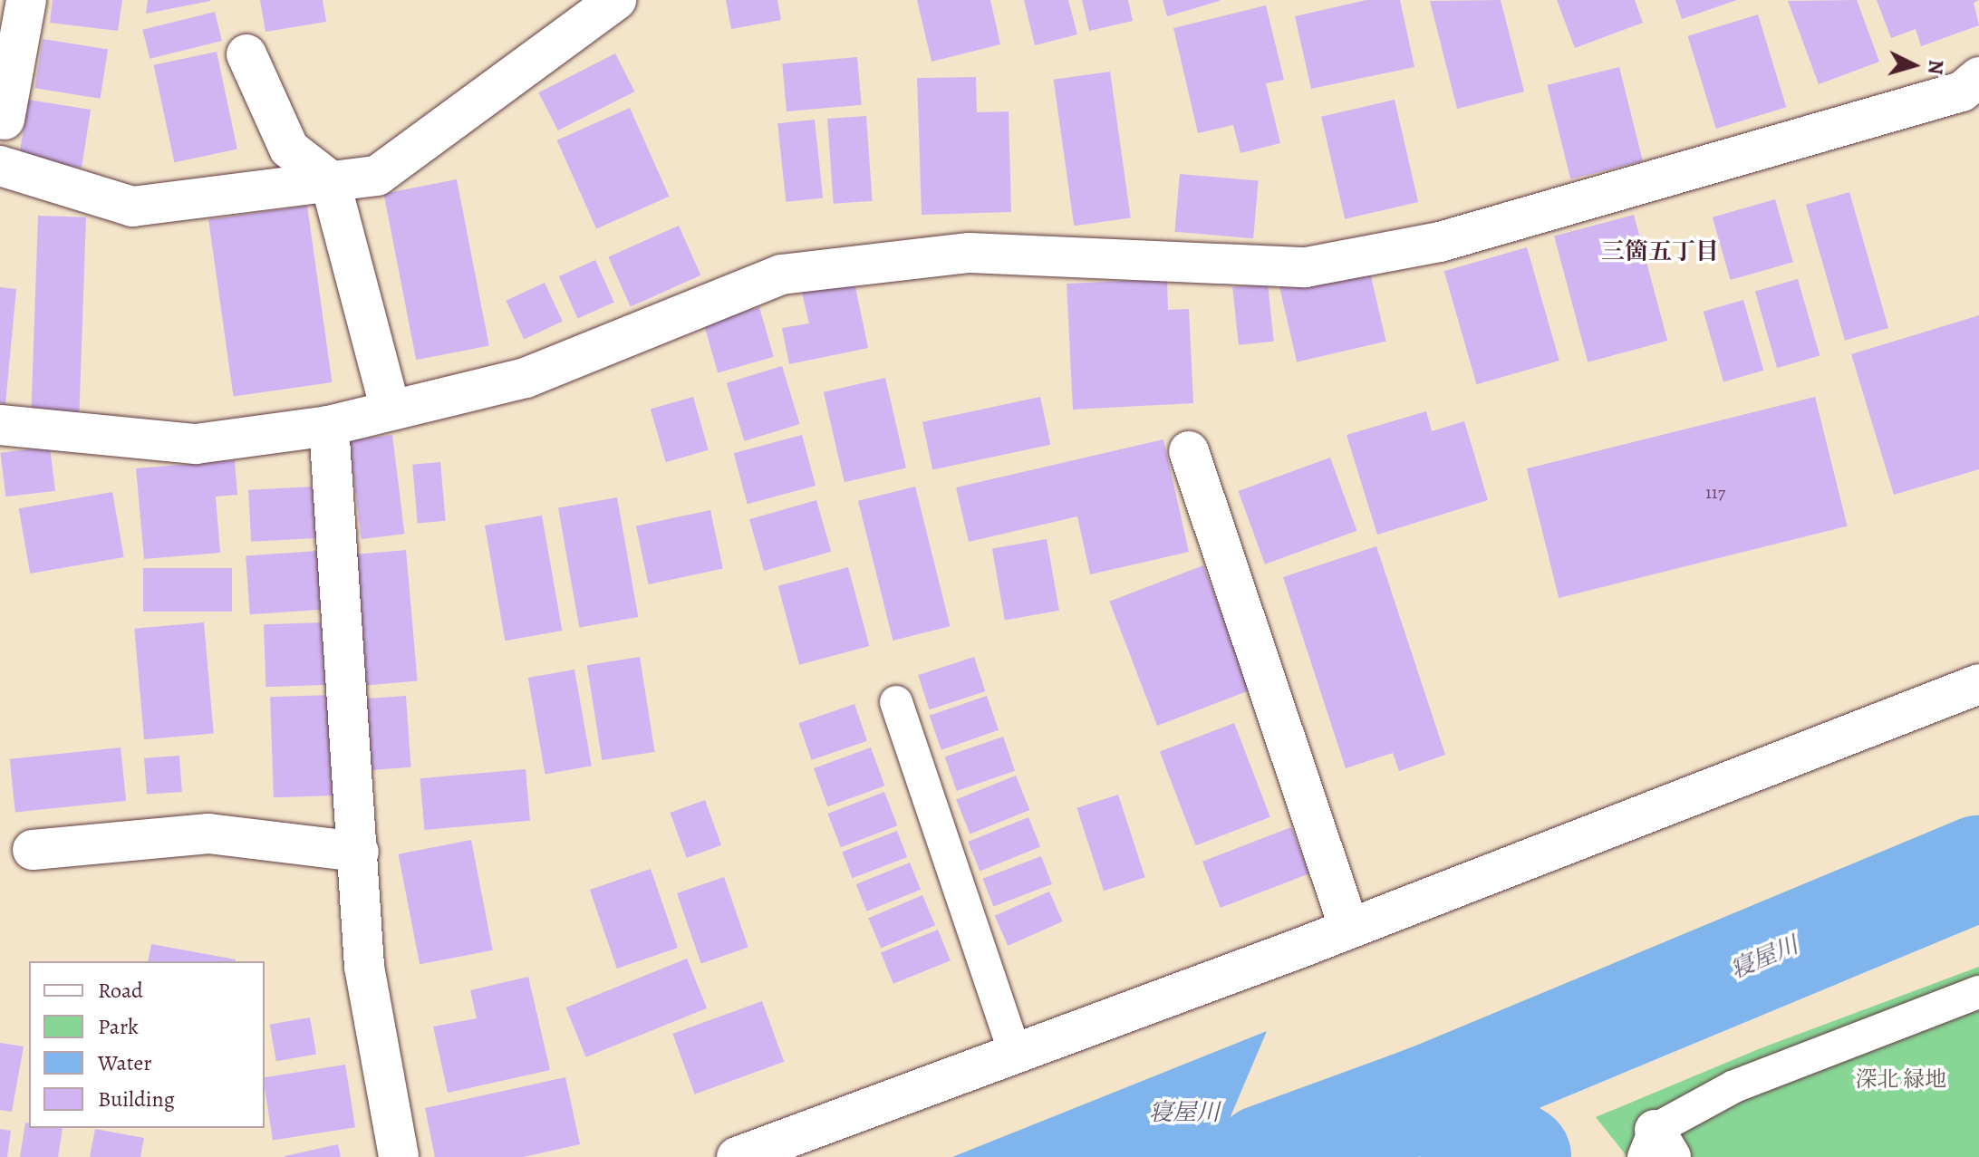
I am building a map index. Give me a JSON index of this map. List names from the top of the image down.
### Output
{
  "districts": ["三箇五丁目"],
  "water": ["寝屋川"],
  "parks": ["深北 緑地"],
  "house_numbers": ["117"],
  "legend": [
    "Road",
    "Park",
    "Water",
    "Building"
  ],
  "north": "right"
}
